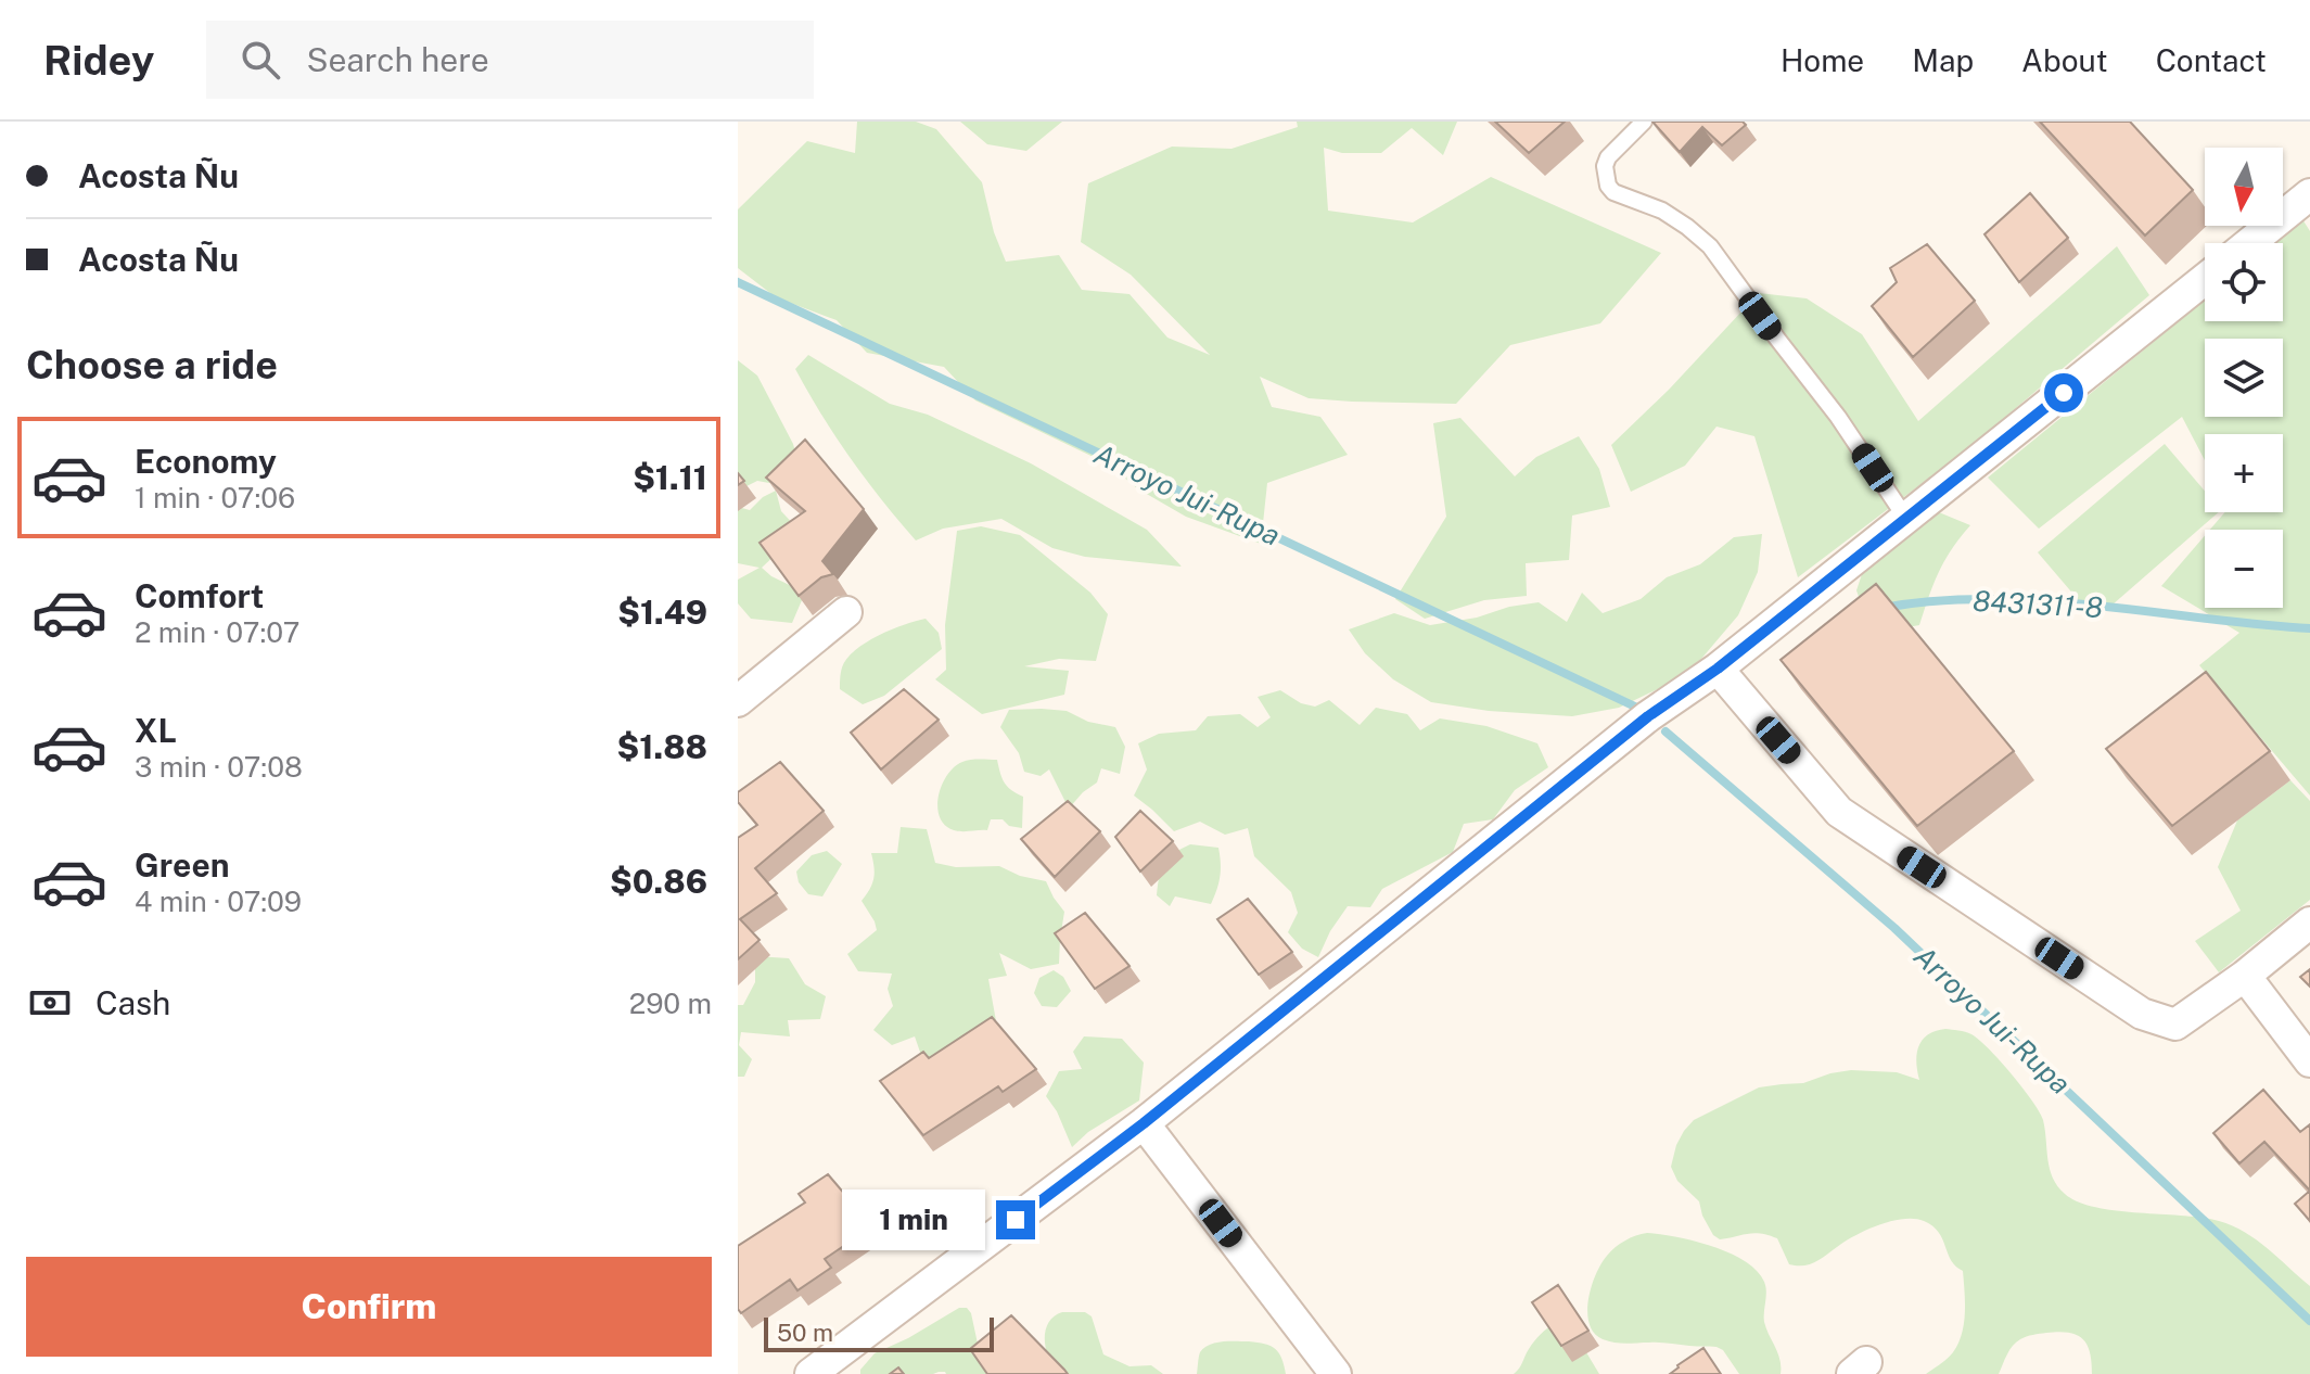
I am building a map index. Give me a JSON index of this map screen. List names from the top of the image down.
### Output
{
  "water": ["Arroyo Jui-Rupa", "8431311-8"],
  "scale_bar": "50 m",
  "north": "bottom",
  "page": {
    "header": "Ridey",
    "search": "Search here",
    "nav": [
      "Home",
      "Map",
      "About",
      "Contact"
    ],
    "banner": ["Acosta Ñu", "Acosta Ñu"],
    "map_buttons": ["+", "−"],
    "heading": "Choose a ride",
    "list": [
      {
        "name": "Economy",
        "note": "1 min · 07:06",
        "value": "$1.11"
      },
      {
        "name": "Comfort",
        "note": "2 min · 07:07",
        "value": "$1.49"
      },
      {
        "name": "XL",
        "note": "3 min · 07:08",
        "value": "$1.88"
      },
      {
        "name": "Green",
        "note": "4 min · 07:09",
        "value": "$0.86"
      }
    ],
    "pay": ["Cash", "290 m"],
    "bubble": "1 min",
    "buttons": "Confirm",
    "scale": "50 m"
  }
}
